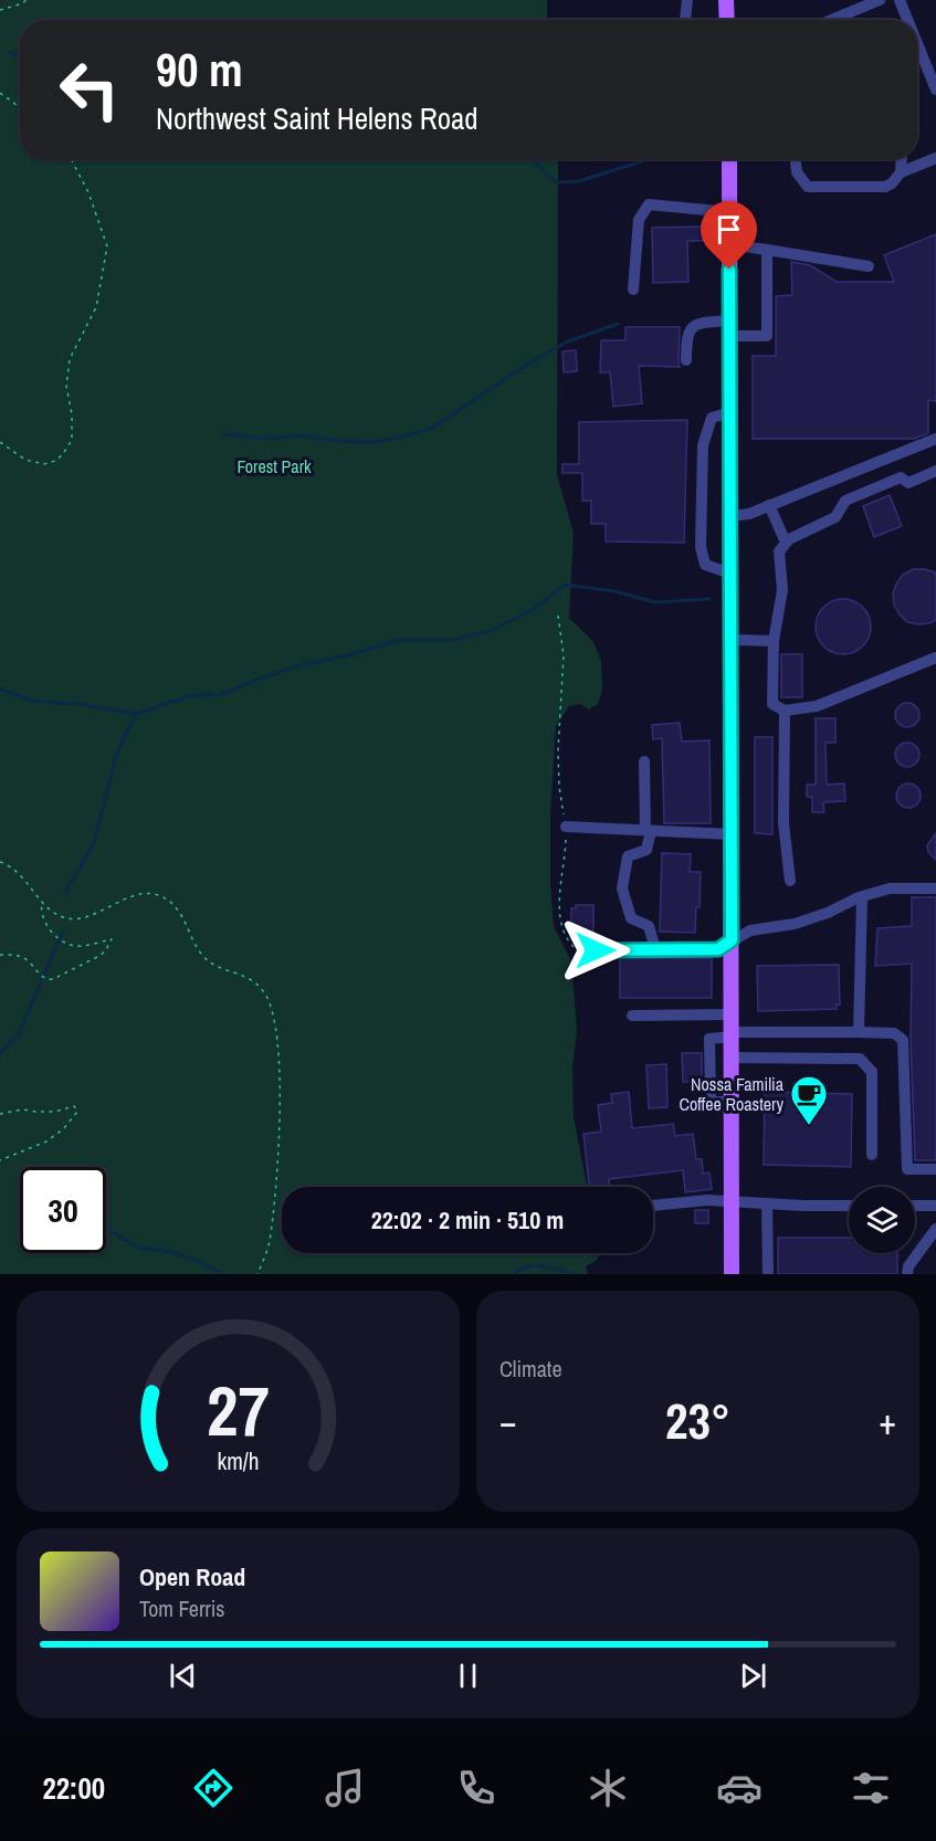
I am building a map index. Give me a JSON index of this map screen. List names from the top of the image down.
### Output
{
  "parks": ["Forest Park"],
  "places": {
    "cafe": ["Nossa Familia Coffee Roastery"]
  },
  "page": {
    "turn": ["90 m", "Northwest Saint Helens Road"],
    "limit": "30",
    "trip": "22:02 · 2 min · 510 m",
    "tile": "Climate",
    "heat": ["−", "23°", "+"],
    "song": ["Open Road", "Tom Ferris"],
    "tabs": "22:00",
    "gauge": ["27", "km/h"]
  }
}
